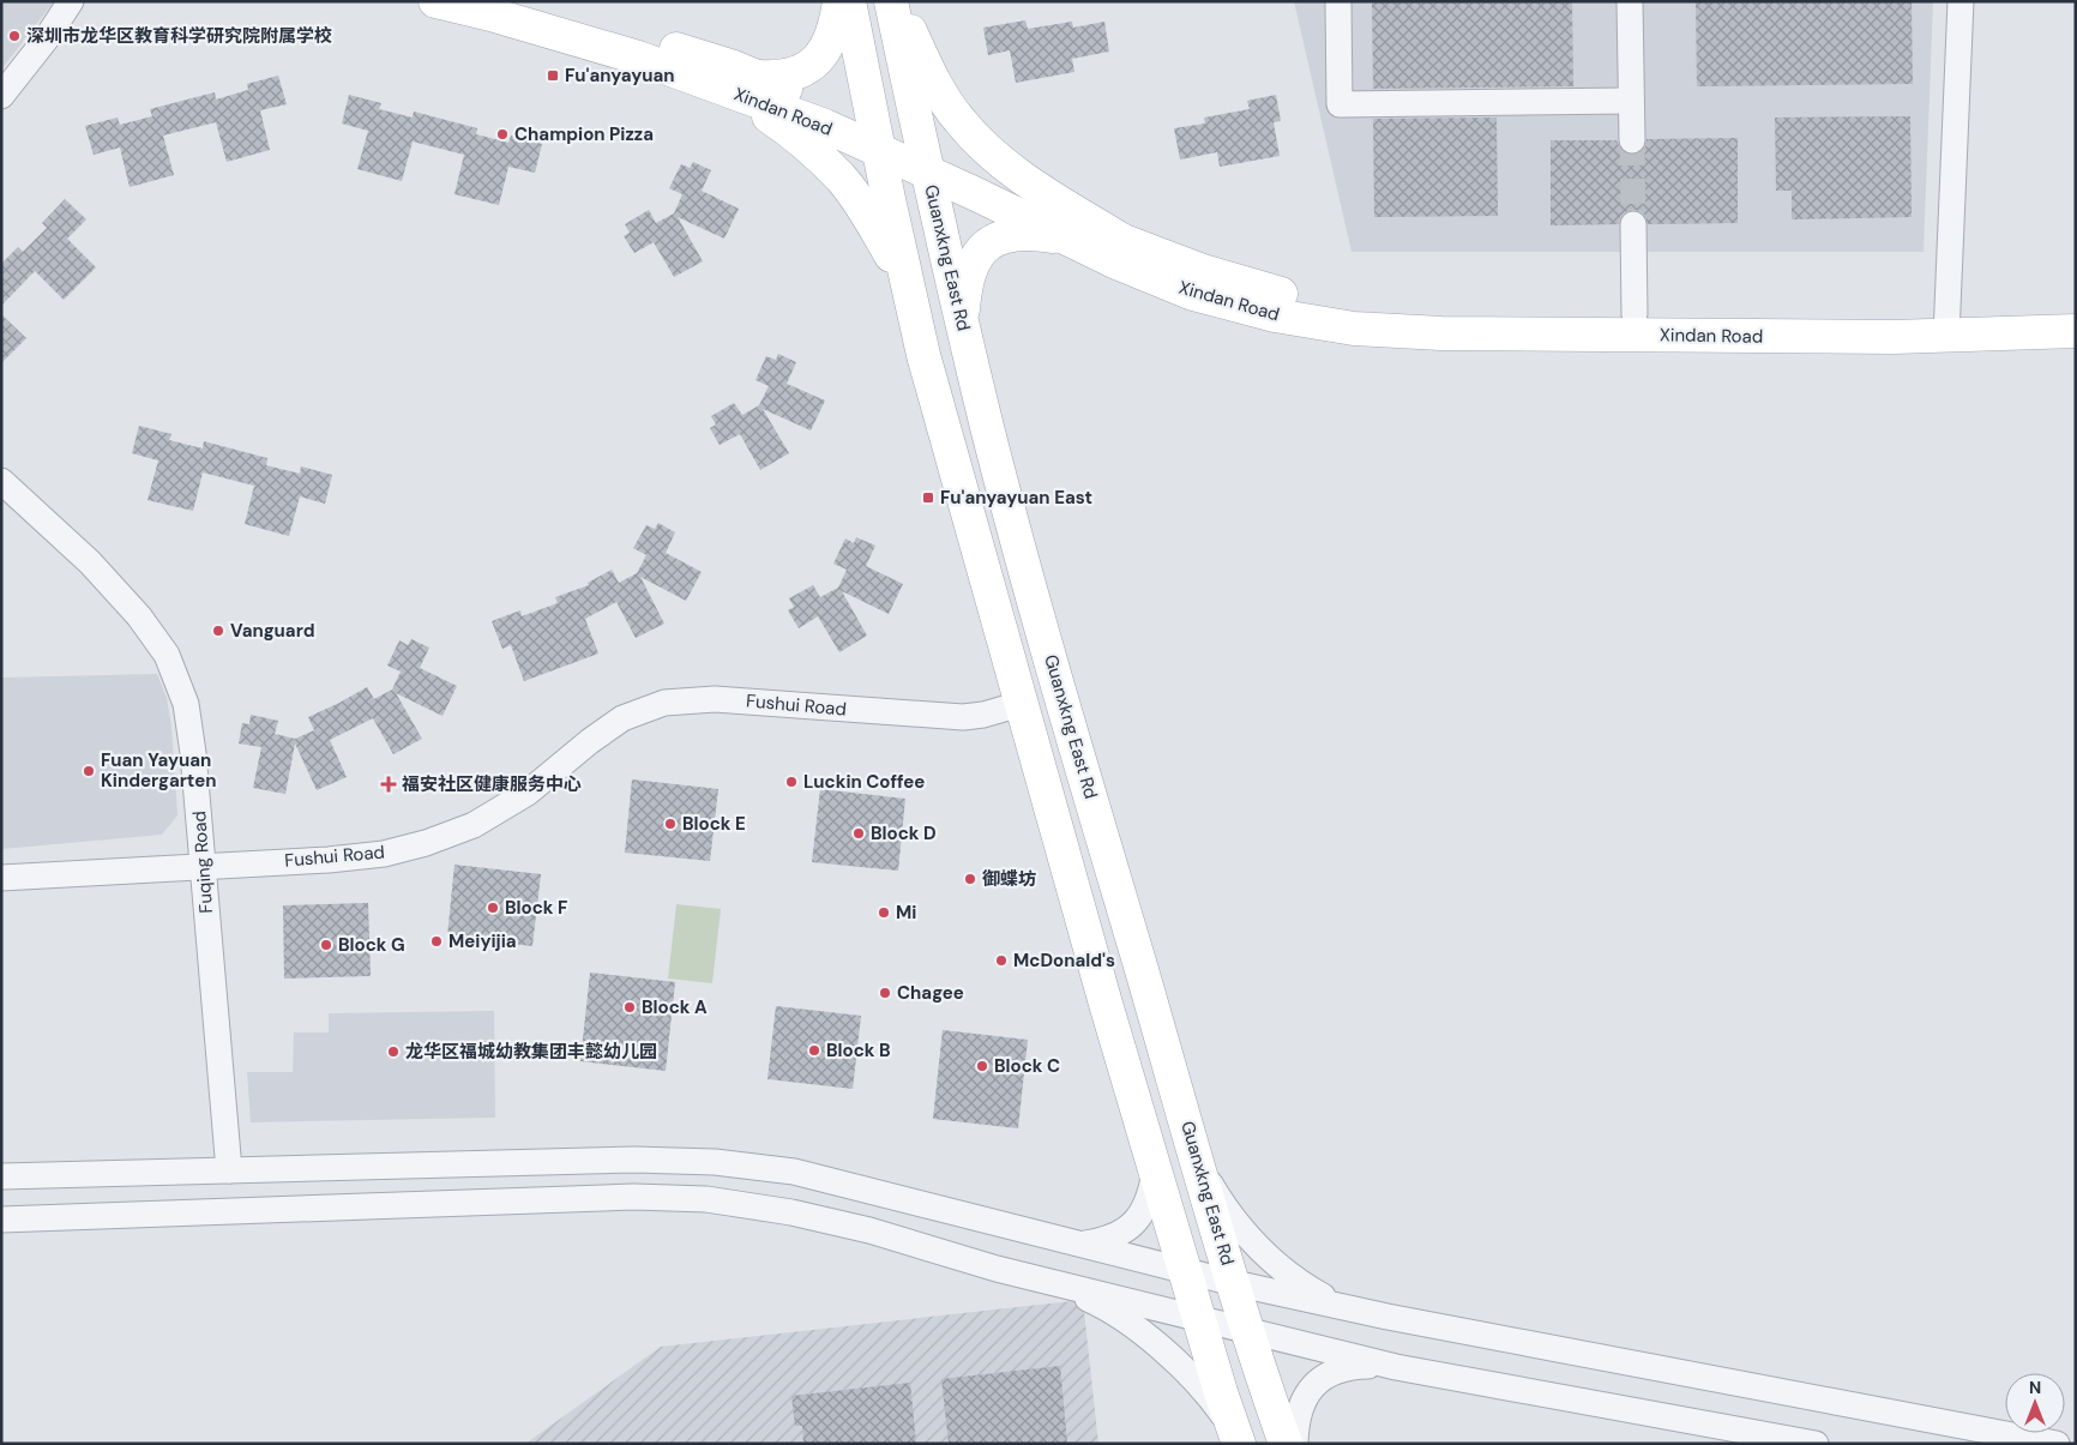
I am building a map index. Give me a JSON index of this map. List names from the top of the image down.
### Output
{
  "streets": {
    "main road": ["Xindan Road", "Guanxkng East Rd"],
    "street": ["Fushui Road", "Fuqing Road"]
  },
  "crossings": [
    ["Xindan Road", "Guanxkng East Rd"],
    ["Fushui Road", "Fuqing Road"]
  ],
  "places": {
    "other": [
      "深圳市龙华区教育科学研究院附属学校",
      "Champion Pizza",
      "Vanguard",
      "Fuan Yayuan Kindergarten",
      "Luckin Coffee",
      "Block E",
      "Block D",
      "御蝶坊",
      "Block F",
      "Mi",
      "Meiyijia",
      "Block G",
      "McDonald's",
      "Chagee",
      "Block A",
      "Block B",
      "龙华区福城幼教集团丰懿幼儿园",
      "Block C"
    ],
    "transit": ["Fu'anyayuan", "Fu'anyayuan East"],
    "health": ["福安社区健康服务中心"]
  },
  "north": "top"
}
